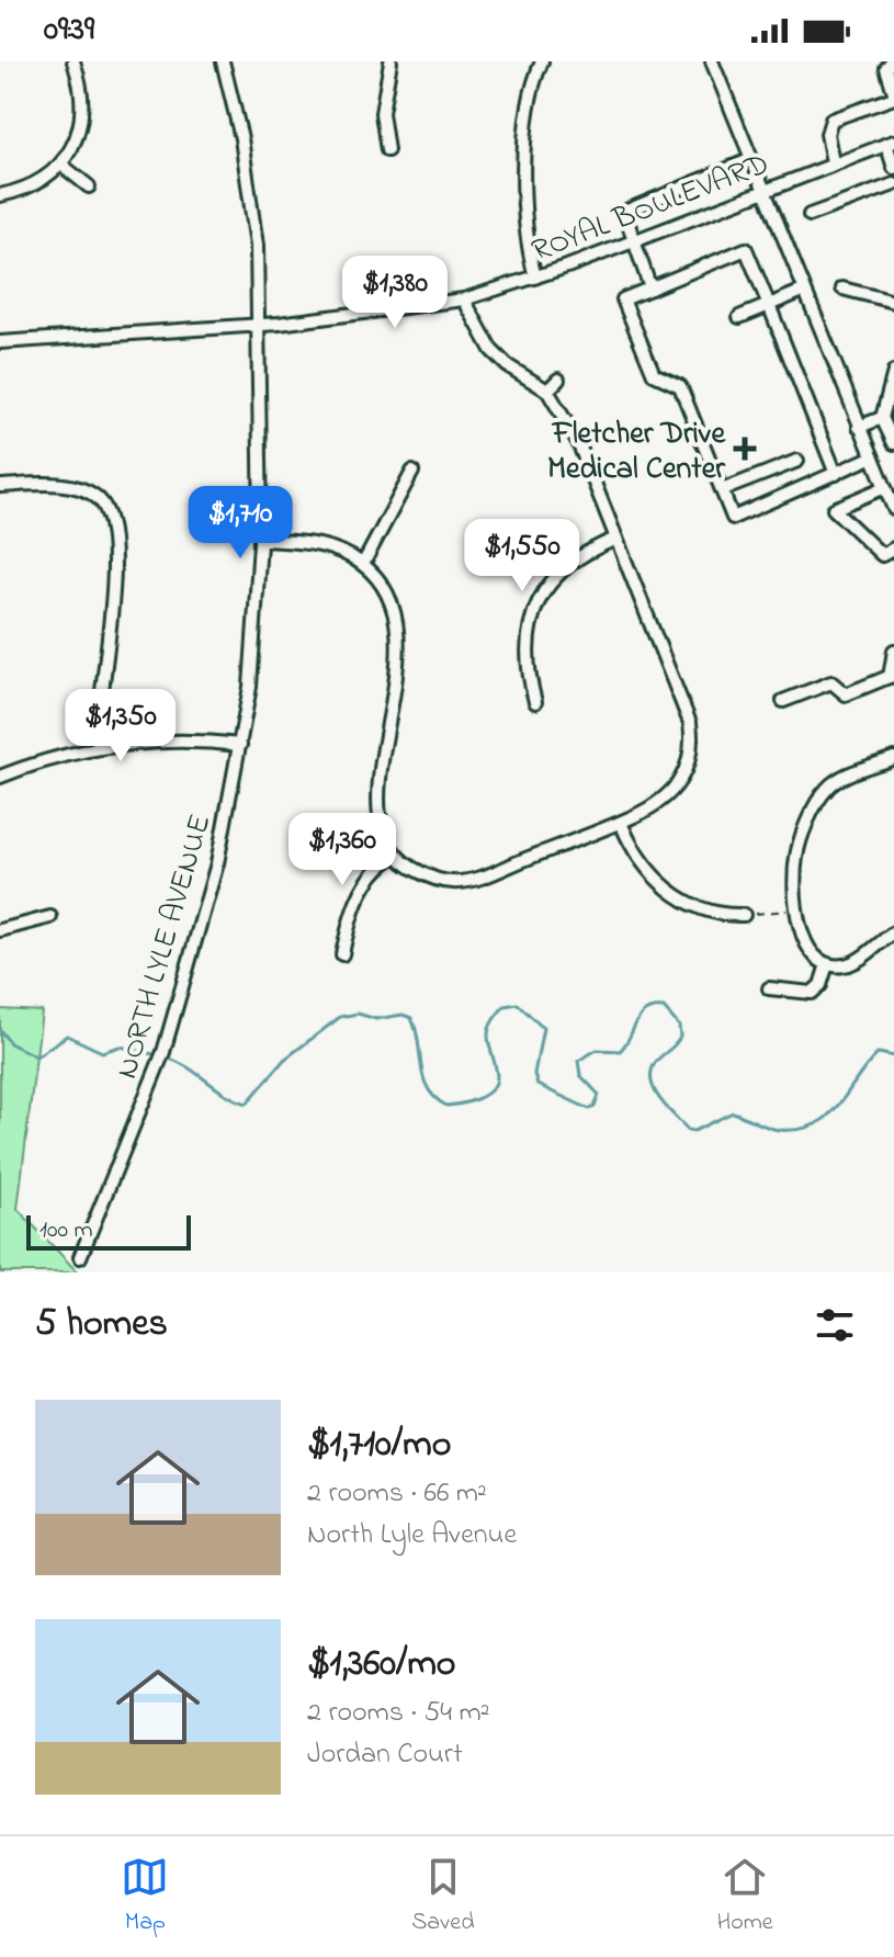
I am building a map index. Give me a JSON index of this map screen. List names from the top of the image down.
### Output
{
  "streets": {
    "street": ["ROYAL BOULEVARD", "NORTH LYLE AVENUE"]
  },
  "crossings": [
    ["ROYAL BOULEVARD", "NORTH LYLE AVENUE"]
  ],
  "places": {
    "health": ["Fletcher Drive Medical Center"]
  },
  "scale_bar": "100 m",
  "page": {
    "status": "09:39",
    "price": [
      "$1,380",
      "$1,710",
      "$1,550",
      "$1,350",
      "$1,360"
    ],
    "scale": "100 m",
    "heading": "5 homes",
    "list": [
      {
        "name": "$1,710/mo",
        "note": "2 rooms · 66 m² · North Lyle Avenue"
      },
      {
        "name": "$1,360/mo",
        "note": "2 rooms · 54 m² · Jordan Court"
      }
    ],
    "tabs": ["Map", "Saved", "Home"]
  }
}
